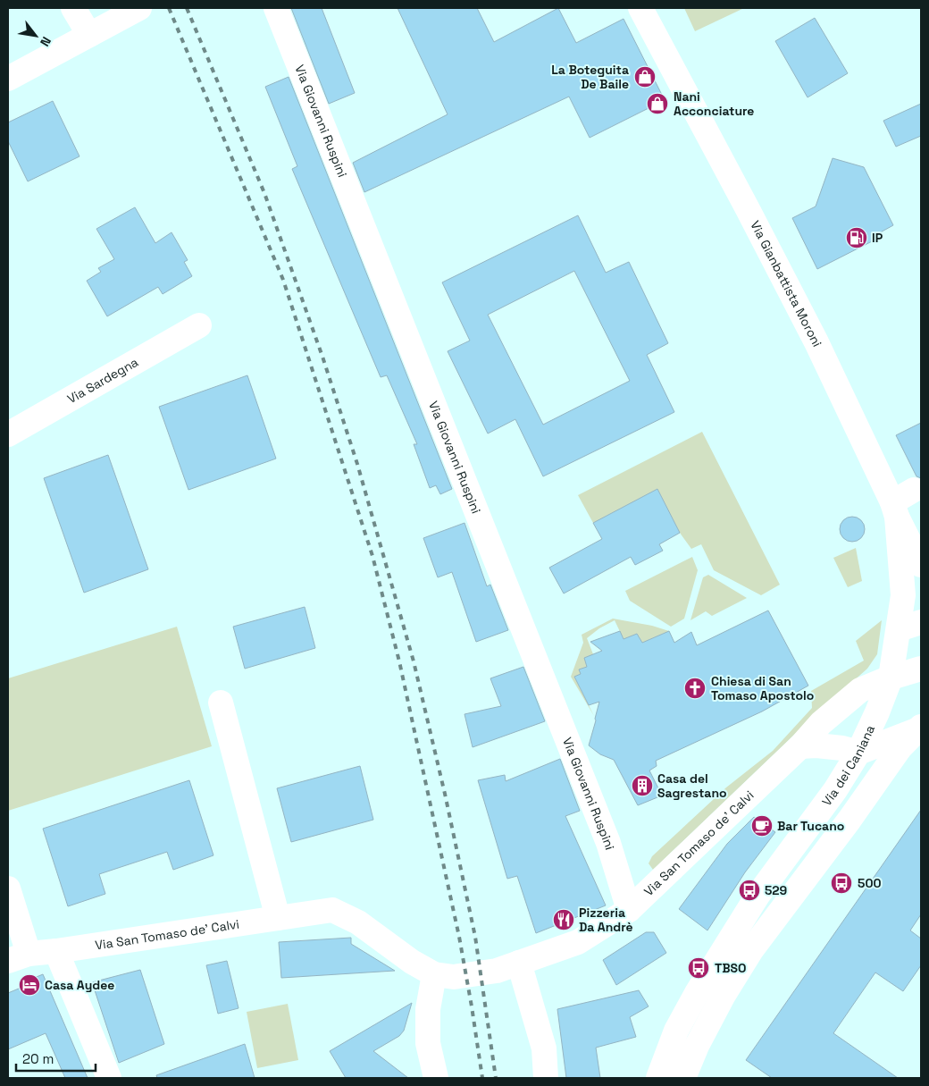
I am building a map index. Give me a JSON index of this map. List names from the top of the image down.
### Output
{
  "streets": {
    "street": [
      "Via Giovanni Ruspini",
      "Via Gianbattista Moroni",
      "Via Sardegna",
      "Via dei Caniana",
      "Via San Tomaso de' Calvi"
    ]
  },
  "crossings": [
    ["Via Giovanni Ruspini", "Via San Tomaso de' Calvi"],
    ["Via Gianbattista Moroni", "Via dei Caniana"],
    ["Via dei Caniana", "Via San Tomaso de' Calvi"]
  ],
  "places": {
    "shop": ["La Boteguita De Baile", "Nani Acconciature"],
    "fuel station": ["IP"],
    "church": ["Chiesa di San Tomaso Apostolo"],
    "building": ["Casa del Sagrestano"],
    "cafe": ["Bar Tucano"],
    "bus stop": ["500", "529", "TBSO"],
    "restaurant": ["Pizzeria Da Andrè"],
    "hotel": ["Casa Aydee"]
  },
  "scale_bar": "20 m",
  "north": "bottom right"
}
